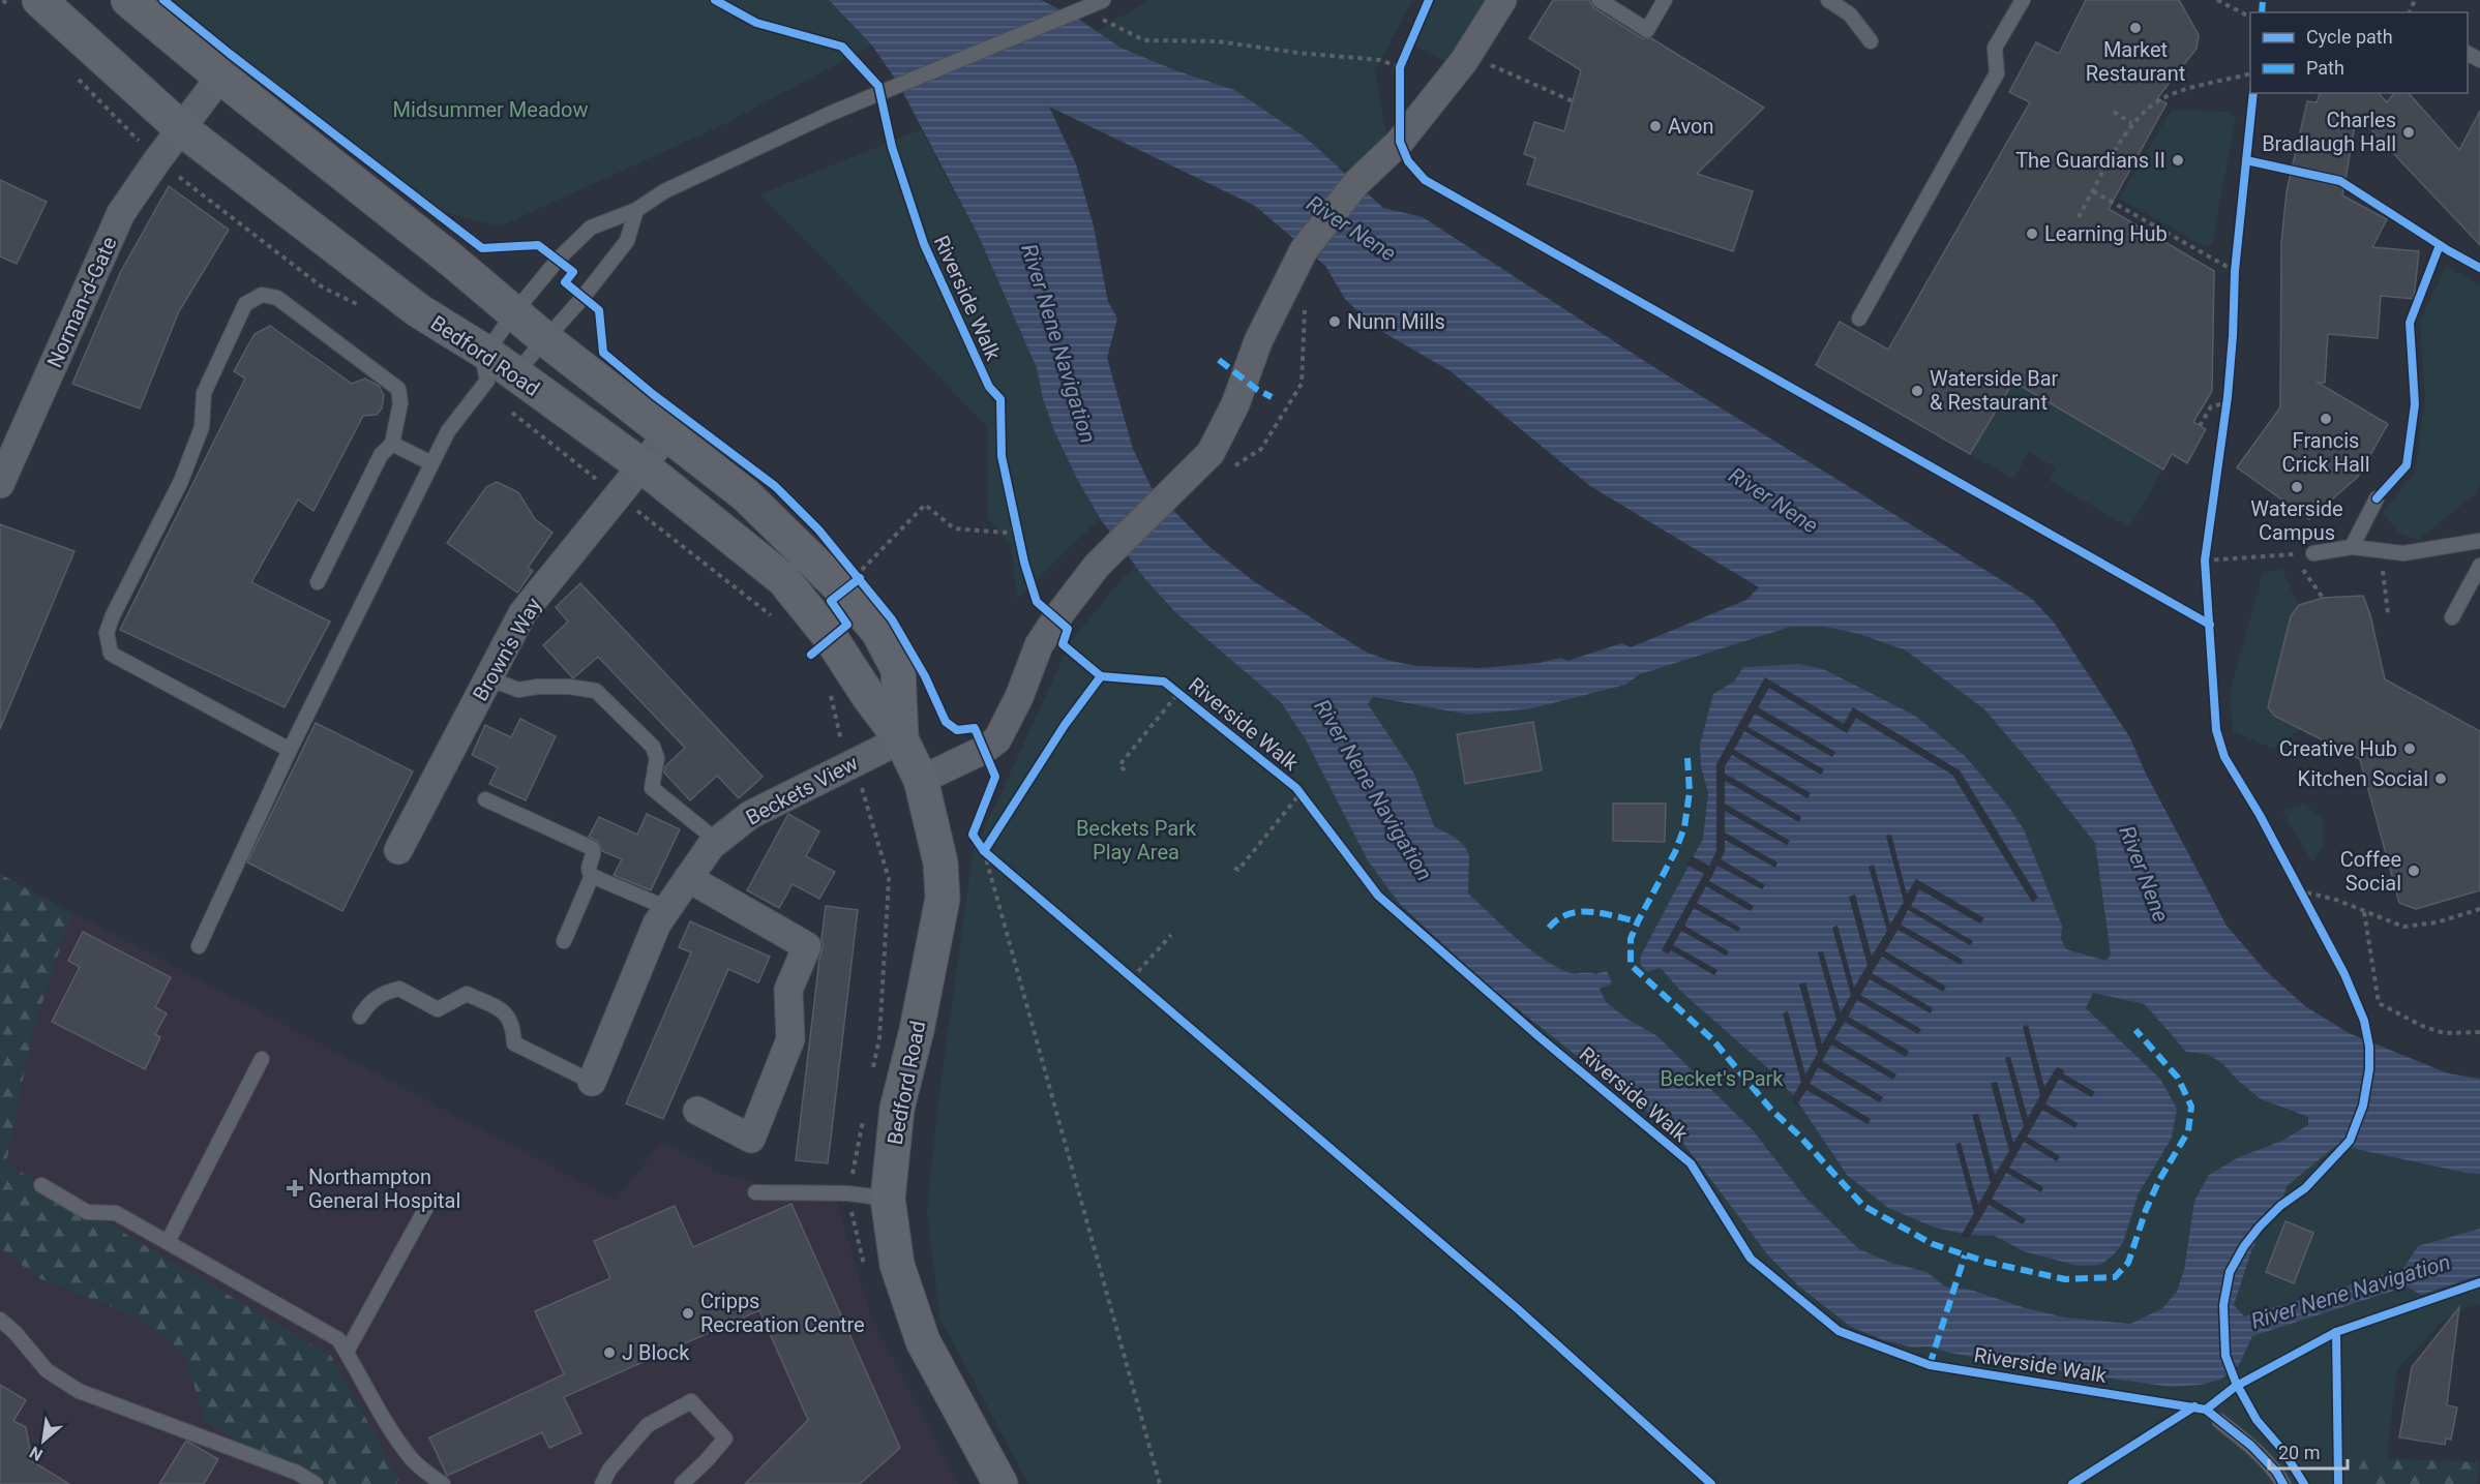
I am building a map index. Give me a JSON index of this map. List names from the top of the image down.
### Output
{
  "streets": {
    "main road": ["Bedford Road"],
    "street": ["Norman-d-Gate", "Brown's Way", "Beckets View"],
    "cycle path": ["Riverside Walk"]
  },
  "crossings": [
    ["Norman-d-Gate", "Bedford Road"],
    ["Bedford Road", "Brown's Way"],
    ["Bedford Road", "Beckets View"]
  ],
  "water": ["River Nene", "River Nene Navigation"],
  "parks": ["Midsummer Meadow", "Beckets Park Play Area", "Becket's Park"],
  "places": {
    "other": [
      "Market Restaurant",
      "Avon",
      "Charles Bradlaugh Hall",
      "The Guardians II",
      "Learning Hub",
      "Nunn Mills",
      "Waterside Bar & Restaurant",
      "Francis Crick Hall",
      "Waterside Campus",
      "Creative Hub",
      "Kitchen Social",
      "Coffee Social",
      "Cripps Recreation Centre",
      "J Block"
    ],
    "health": ["Northampton General Hospital"]
  },
  "legend": ["Cycle path", "Path"],
  "scale_bar": "20 m",
  "north": "bottom left"
}
